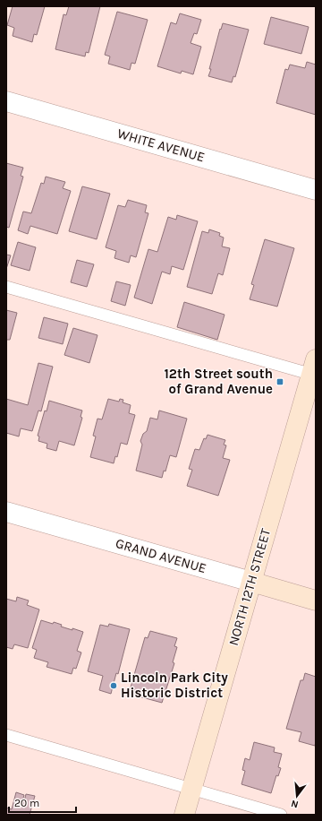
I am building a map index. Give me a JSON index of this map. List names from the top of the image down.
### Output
{
  "streets": {
    "main road": ["GRAND AVENUE", "NORTH 12TH STREET"],
    "street": ["WHITE AVENUE"]
  },
  "crossings": [
    ["GRAND AVENUE", "NORTH 12TH STREET"]
  ],
  "places": {
    "transit": ["12th Street south of Grand Avenue"],
    "other": ["Lincoln Park City Historic District"]
  },
  "scale_bar": "20 m",
  "north": "bottom"
}
